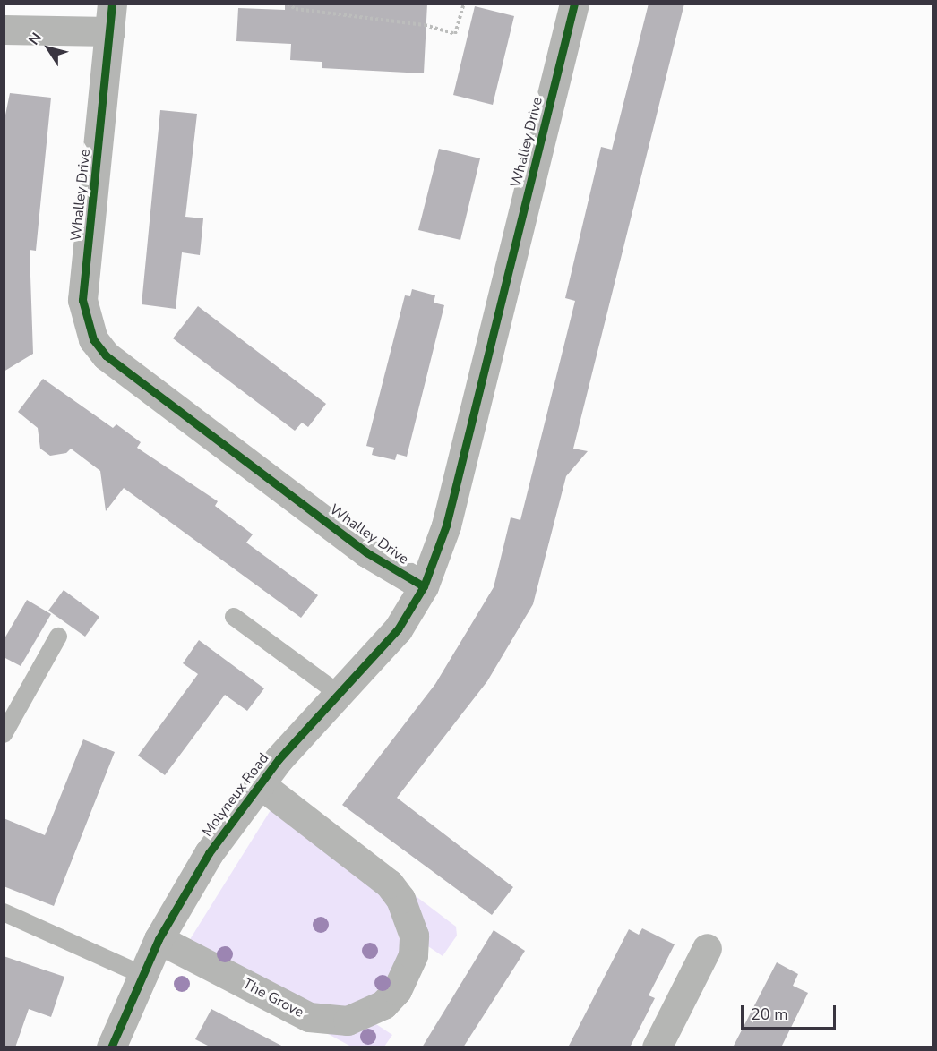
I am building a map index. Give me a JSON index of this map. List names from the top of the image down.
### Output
{
  "streets": {
    "street": ["Whalley Drive", "Molyneux Road", "The Grove"]
  },
  "crossings": [
    ["Whalley Drive", "Molyneux Road"],
    ["Molyneux Road", "The Grove"]
  ],
  "scale_bar": "20 m",
  "north": "top left"
}
